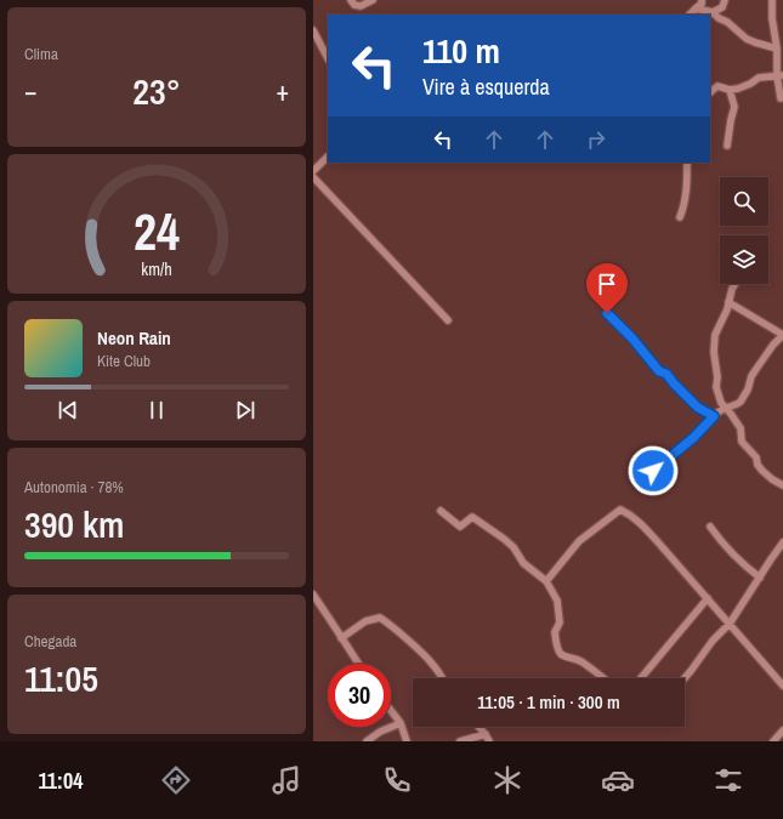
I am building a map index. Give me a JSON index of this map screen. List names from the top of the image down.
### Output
{
  "page": {
    "tile": [
      "Clima",
      ["Autonomia · 78%", "390 km"],
      ["Chegada", "11:05"]
    ],
    "turn": ["110 m", "Vire à esquerda"],
    "heat": ["−", "23°", "+"],
    "song": ["Neon Rain", "Kite Club"],
    "limit": "30",
    "trip": "11:05 · 1 min · 300 m",
    "tabs": "11:04",
    "gauge": ["24", "km/h"]
  }
}
